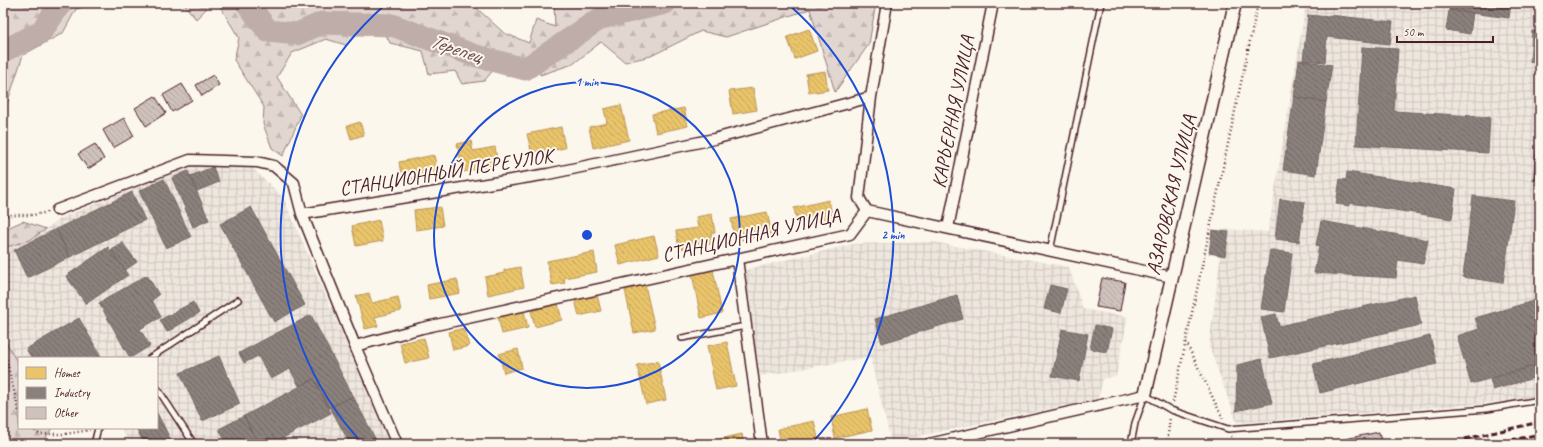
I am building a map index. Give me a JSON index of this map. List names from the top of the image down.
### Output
{
  "streets": {
    "street": [
      "КАРЬЕРНАЯ УЛИЦА",
      "СТАНЦИОННЫЙ ПЕРЕУЛОК",
      "АЗАРОВСКАЯ УЛИЦА",
      "СТАНЦИОННАЯ УЛИЦА"
    ]
  },
  "crossings": [
    ["КАРЬЕРНАЯ УЛИЦА", "СТАНЦИОННАЯ УЛИЦА"],
    ["АЗАРОВСКАЯ УЛИЦА", "СТАНЦИОННАЯ УЛИЦА"]
  ],
  "water": ["Терепец"],
  "legend": ["Homes", "Industry", "Other"],
  "scale_bar": "50 m",
  "rings": ["1 min", "2 min"]
}
